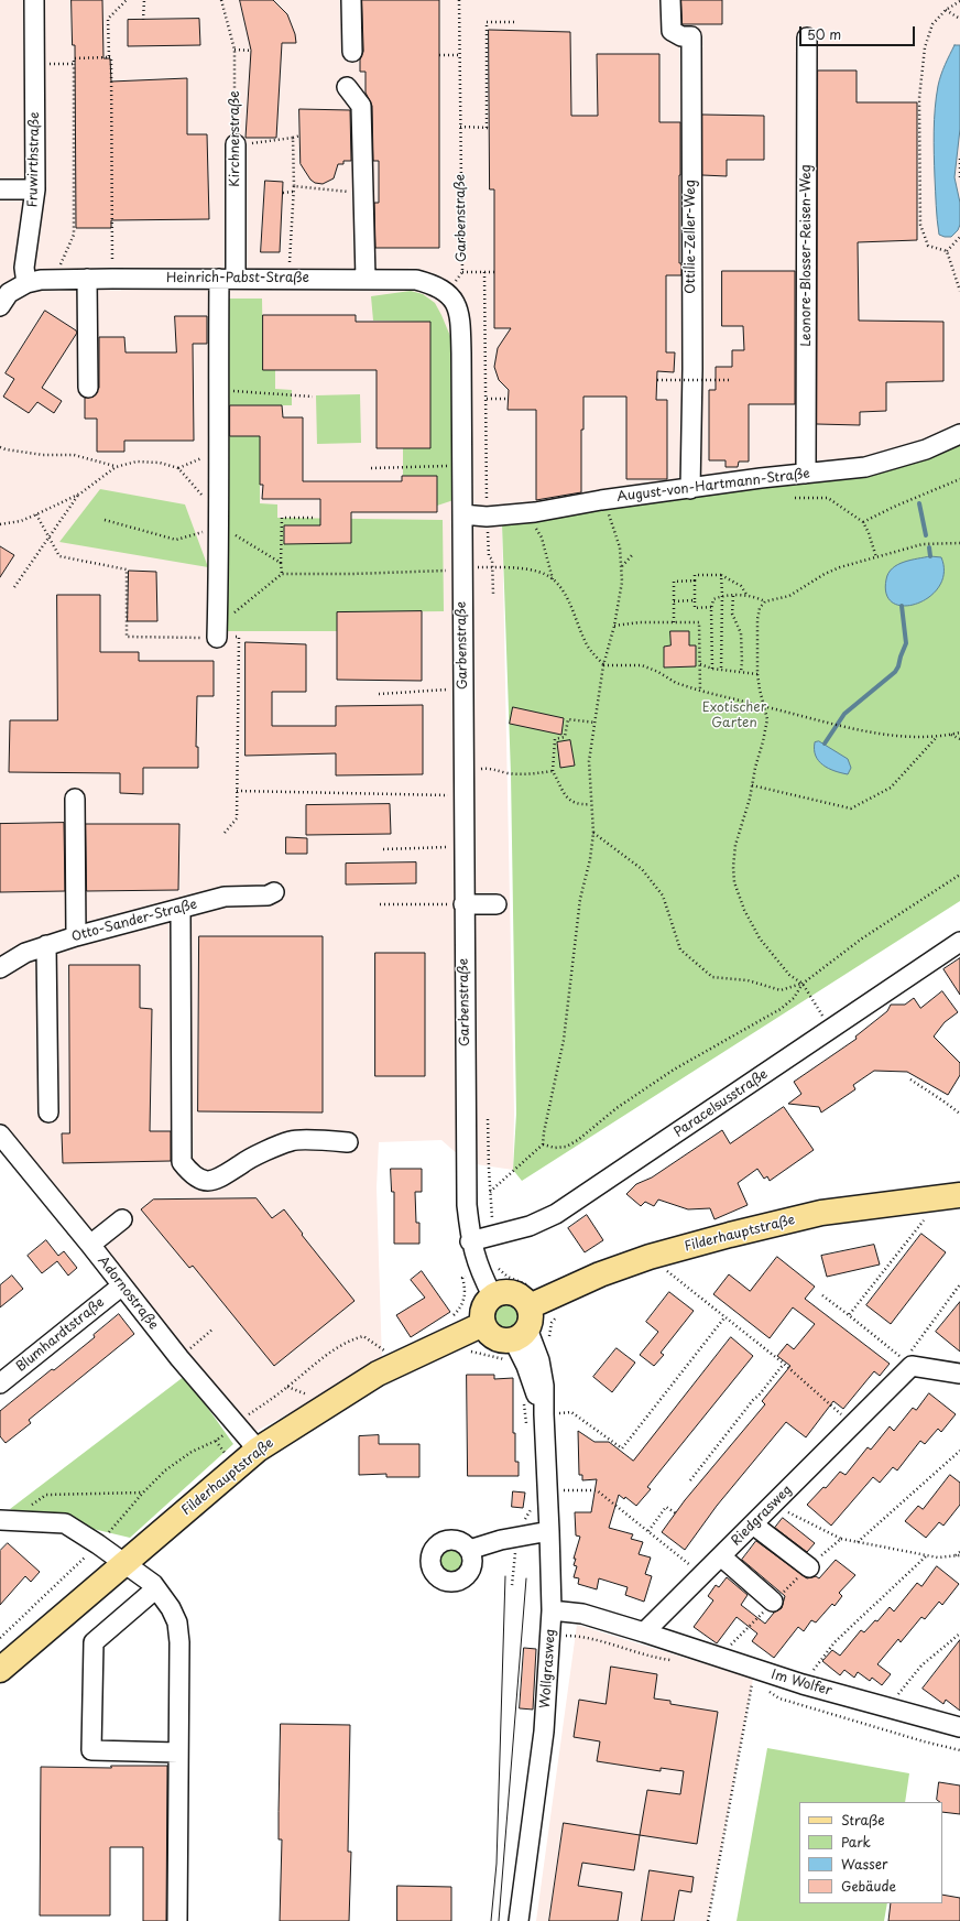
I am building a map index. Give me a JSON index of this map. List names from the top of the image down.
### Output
{
  "streets": {
    "main road": ["Filderhauptstraße"],
    "street": [
      "Kirchnerstraße",
      "Fruwirthstraße",
      "Garbenstraße",
      "Ottilie-Zeller-Weg",
      "Leonore-Blosser-Reisen-Weg",
      "Heinrich-Pabst-Straße",
      "August-von-Hartmann-Straße",
      "Otto-Sander-Straße",
      "Paracelsusstraße",
      "Adornostraße",
      "Blumhardtstraße",
      "Riedgrasweg",
      "Wollgrasweg",
      "Im Wolfer"
    ]
  },
  "crossings": [
    ["Kirchnerstraße", "Heinrich-Pabst-Straße"],
    ["Fruwirthstraße", "Heinrich-Pabst-Straße"],
    ["Garbenstraße", "Heinrich-Pabst-Straße"],
    ["Garbenstraße", "August-von-Hartmann-Straße"],
    ["Garbenstraße", "Paracelsusstraße"],
    ["Garbenstraße", "Filderhauptstraße"],
    ["Garbenstraße", "Wollgrasweg"],
    ["Ottilie-Zeller-Weg", "August-von-Hartmann-Straße"],
    ["Leonore-Blosser-Reisen-Weg", "August-von-Hartmann-Straße"],
    ["Filderhauptstraße", "Adornostraße"],
    ["Filderhauptstraße", "Wollgrasweg"],
    ["Adornostraße", "Blumhardtstraße"],
    ["Riedgrasweg", "Im Wolfer"]
  ],
  "parks": ["Exotischer Garten"],
  "legend": [
    "Straße",
    "Park",
    "Wasser",
    "Gebäude"
  ],
  "scale_bar": "50 m"
}
